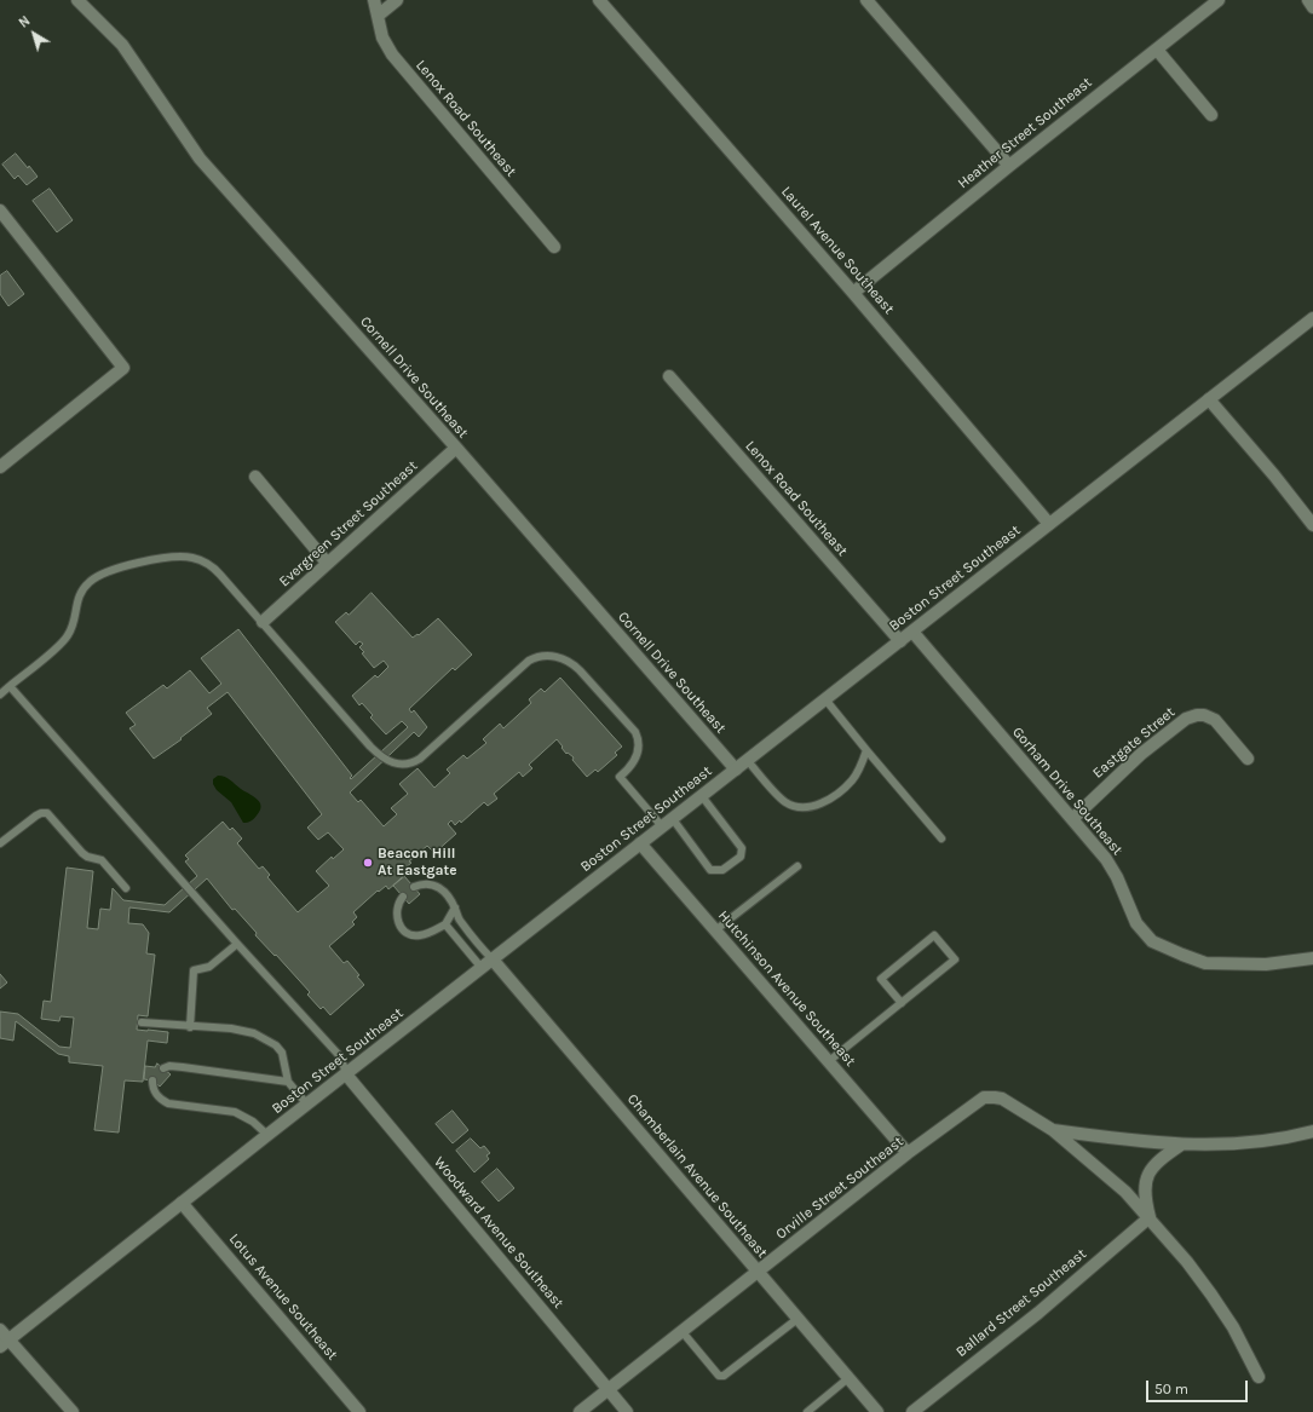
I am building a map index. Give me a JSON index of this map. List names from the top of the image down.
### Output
{
  "streets": {
    "street": [
      "Lenox Road Southeast",
      "Heather Street Southeast",
      "Laurel Avenue Southeast",
      "Cornell Drive Southeast",
      "Evergreen Street Southeast",
      "Boston Street Southeast",
      "Eastgate Street",
      "Gorham Drive Southeast",
      "Hutchinson Avenue Southeast",
      "Chamberlain Avenue Southeast",
      "Orville Street Southeast",
      "Woodward Avenue Southeast",
      "Lotus Avenue Southeast",
      "Ballard Street Southeast"
    ]
  },
  "crossings": [
    ["Lenox Road Southeast", "Boston Street Southeast"],
    ["Heather Street Southeast", "Laurel Avenue Southeast"],
    ["Laurel Avenue Southeast", "Boston Street Southeast"],
    ["Cornell Drive Southeast", "Evergreen Street Southeast"],
    ["Cornell Drive Southeast", "Boston Street Southeast"],
    ["Boston Street Southeast", "Gorham Drive Southeast"],
    ["Boston Street Southeast", "Hutchinson Avenue Southeast"],
    ["Boston Street Southeast", "Chamberlain Avenue Southeast"],
    ["Boston Street Southeast", "Woodward Avenue Southeast"],
    ["Boston Street Southeast", "Lotus Avenue Southeast"],
    ["Eastgate Street", "Gorham Drive Southeast"],
    ["Hutchinson Avenue Southeast", "Orville Street Southeast"],
    ["Chamberlain Avenue Southeast", "Orville Street Southeast"],
    ["Orville Street Southeast", "Woodward Avenue Southeast"]
  ],
  "places": ["Beacon Hill At Eastgate"],
  "scale_bar": "50 m",
  "north": "top left"
}
